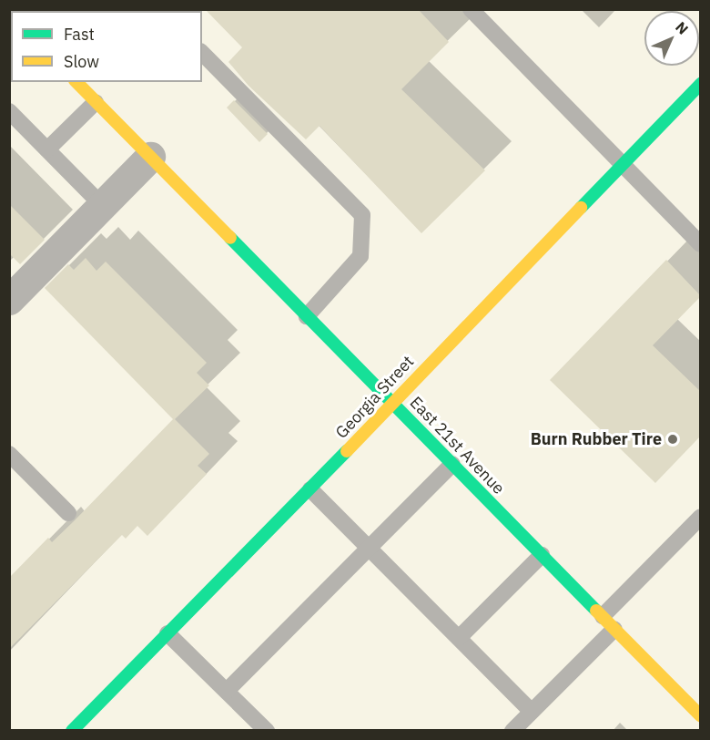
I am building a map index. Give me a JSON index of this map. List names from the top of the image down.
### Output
{
  "streets": {
    "street": ["Georgia Street", "East 21st Avenue"]
  },
  "crossings": [
    ["Georgia Street", "East 21st Avenue"]
  ],
  "places": ["Burn Rubber Tire"],
  "legend": ["Fast", "Slow"],
  "north": "top right"
}
